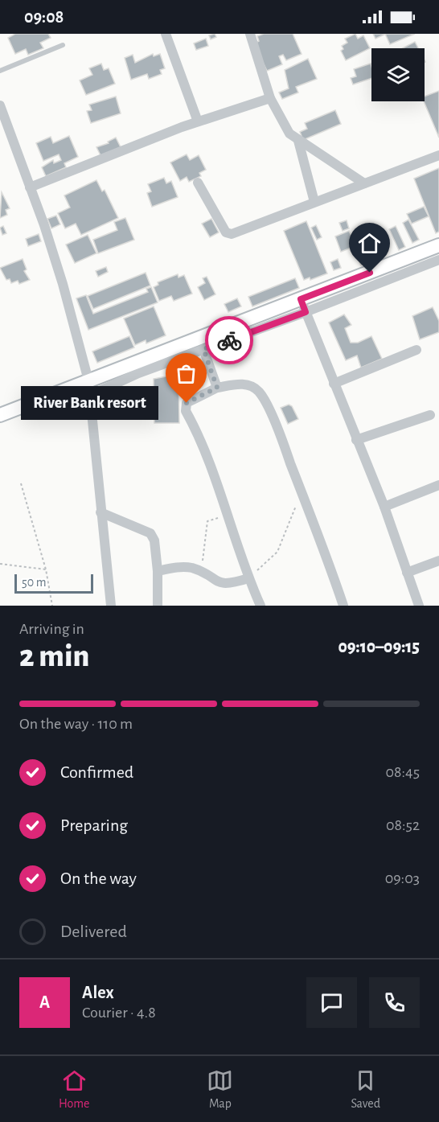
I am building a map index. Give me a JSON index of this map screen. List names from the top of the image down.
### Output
{
  "places": ["River Bank resort"],
  "scale_bar": "50 m",
  "page": {
    "status": "09:08",
    "bubble": "River Bank resort",
    "scale": "50 m",
    "heading": ["2 min", "Arriving in", "09:10–09:15"],
    "panel": ["Alex", "Courier · 4.8"],
    "bar": "On the way · 110 m",
    "list": [
      ["Confirmed", "08:45"],
      ["Preparing", "08:52"],
      ["On the way", "09:03"],
      "Delivered"
    ],
    "round": "A",
    "tabs": ["Home", "Map", "Saved"]
  }
}
